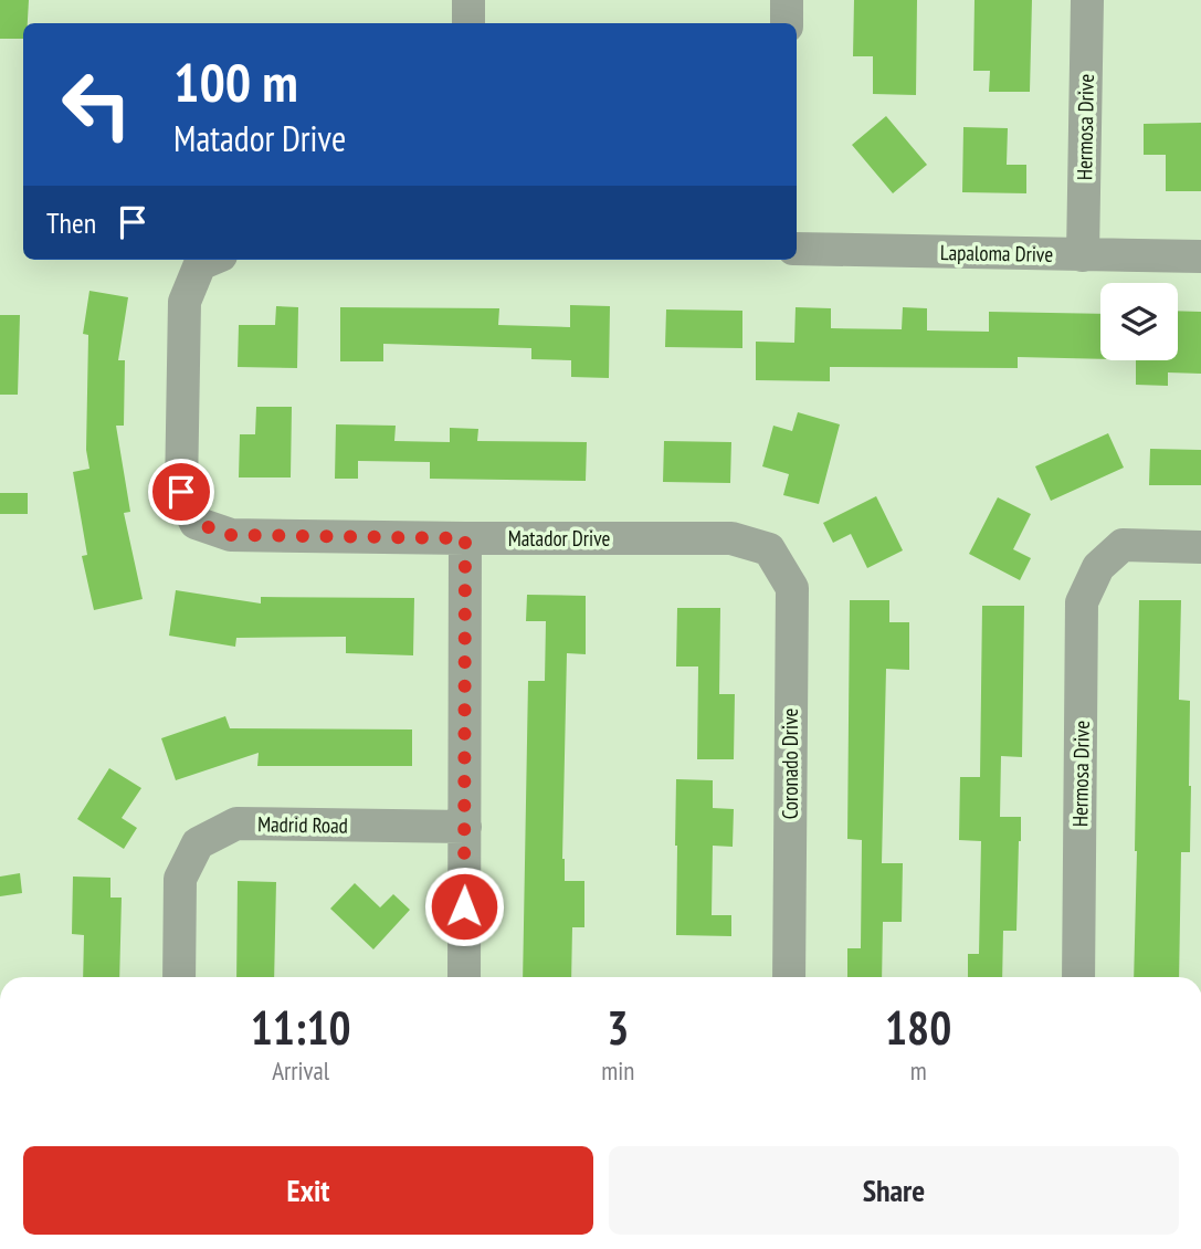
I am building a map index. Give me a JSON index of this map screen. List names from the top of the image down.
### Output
{
  "streets": {
    "street": [
      "Hermosa Drive",
      "Lapaloma Drive",
      "Matador Drive",
      "Coronado Drive",
      "Madrid Road"
    ]
  },
  "crossings": [
    ["Hermosa Drive", "Lapaloma Drive"],
    ["Matador Drive", "Coronado Drive"]
  ],
  "page": {
    "turn": ["100 m", "Matador Drive"],
    "then": "Then",
    "eta": [
      "11:10",
      "Arrival",
      "3",
      "min",
      "180",
      "m"
    ],
    "buttons": ["Exit", "Share"]
  }
}
